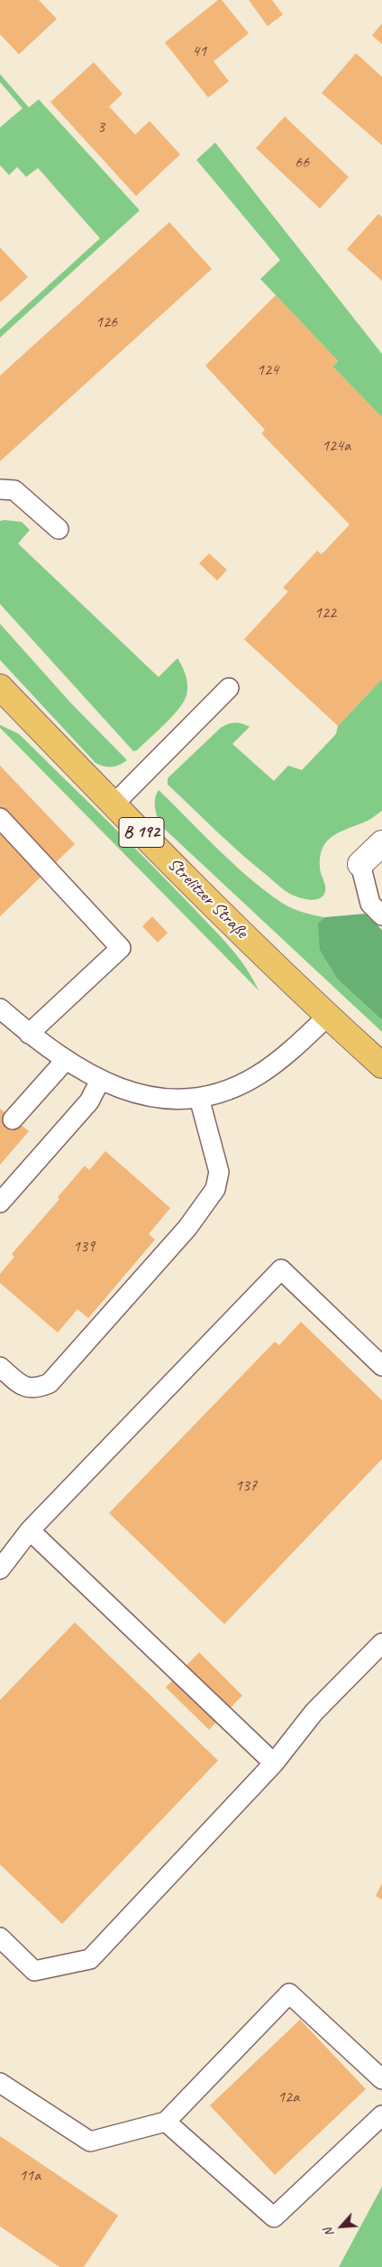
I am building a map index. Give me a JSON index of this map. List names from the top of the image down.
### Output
{
  "streets": {
    "main road": ["B 192", "Strelitzer Straße"]
  },
  "house_numbers": [
    "41",
    "3",
    "66",
    "126",
    "124",
    "124a",
    "122",
    "139",
    "137",
    "12a",
    "11a"
  ],
  "north": "bottom left"
}
